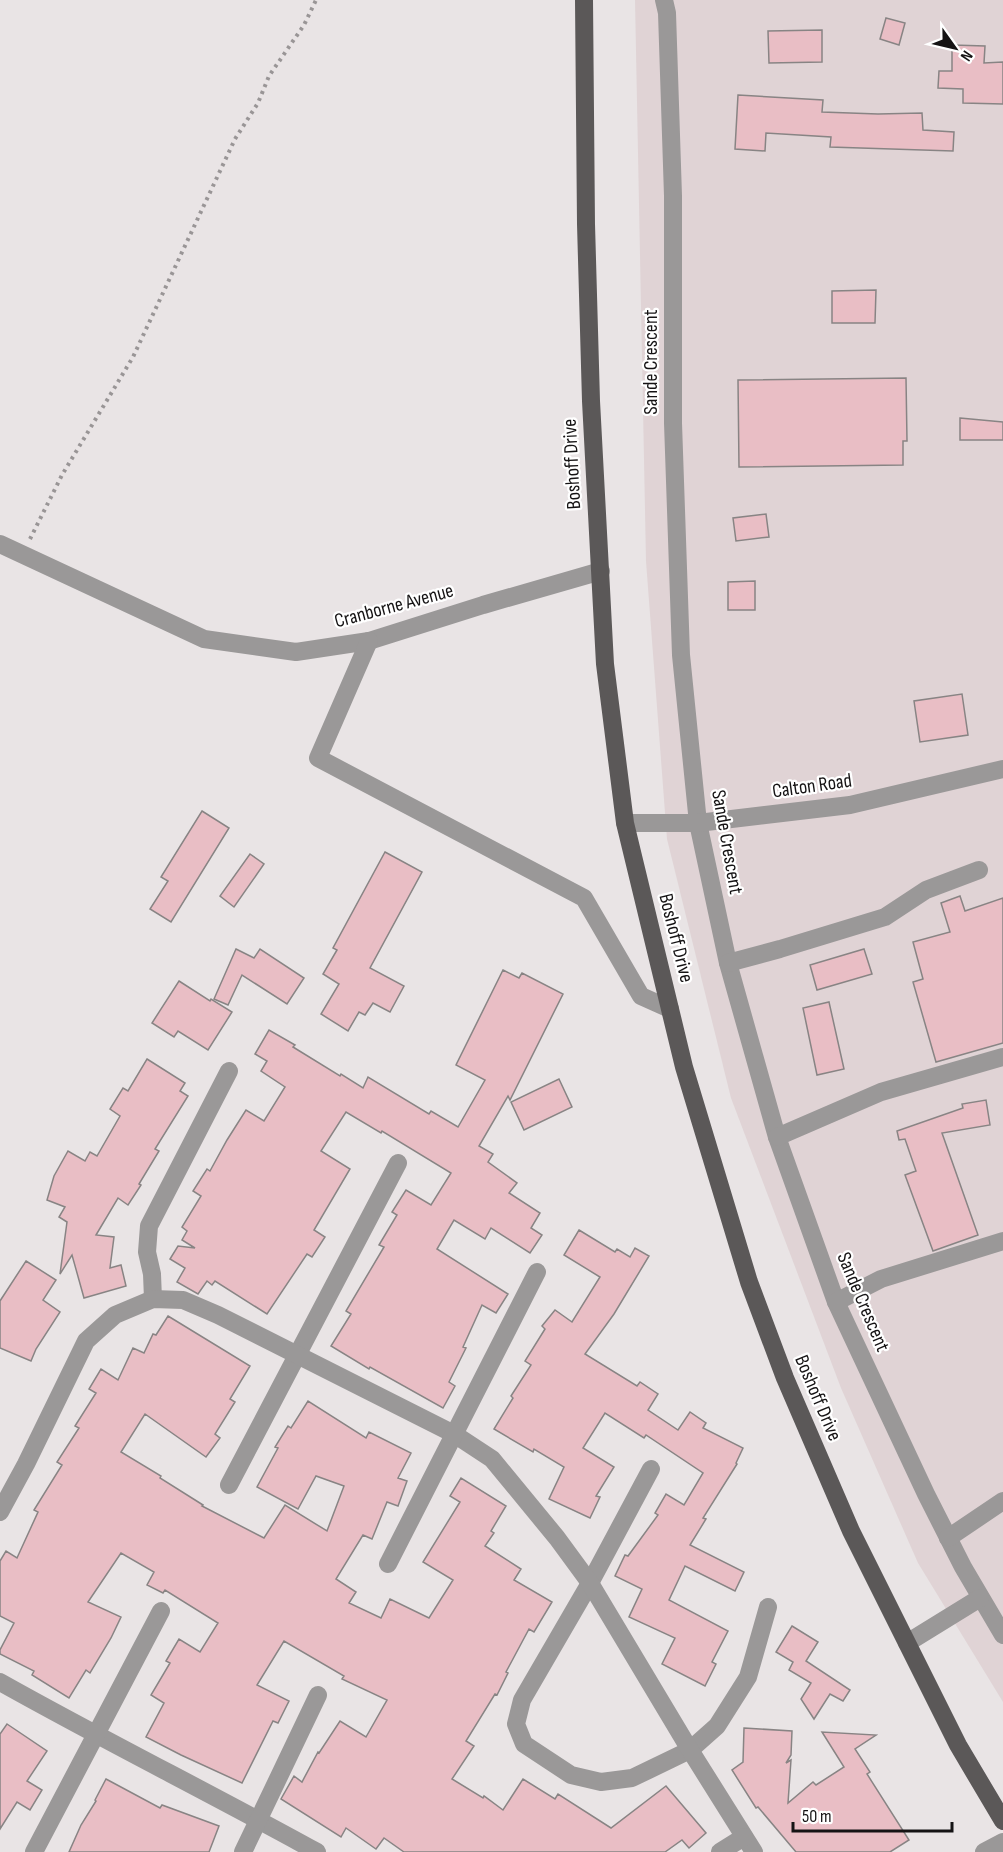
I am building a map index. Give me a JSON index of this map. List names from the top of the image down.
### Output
{
  "streets": {
    "main road": ["Boshoff Drive"],
    "street": ["Sande Crescent", "Cranborne Avenue", "Calton Road"]
  },
  "crossings": [
    ["Sande Crescent", "Calton Road"],
    ["Boshoff Drive", "Cranborne Avenue"],
    ["Boshoff Drive", "Calton Road"]
  ],
  "scale_bar": "50 m",
  "north": "bottom right"
}
